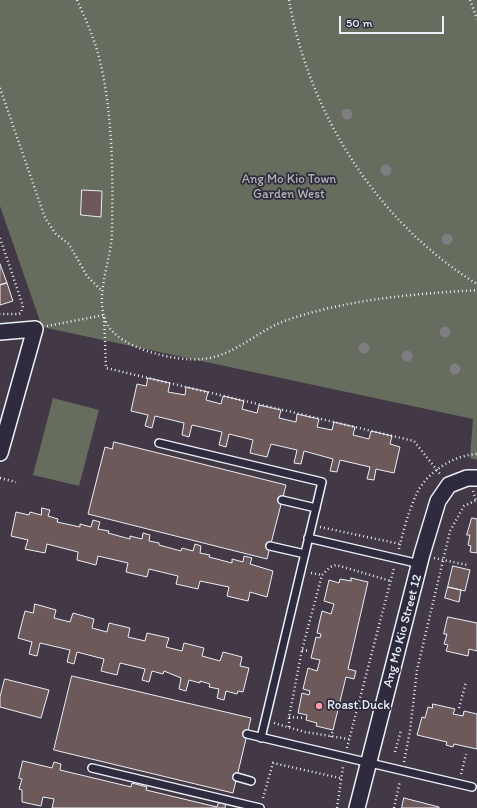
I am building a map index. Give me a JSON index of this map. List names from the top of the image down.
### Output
{
  "streets": {
    "street": ["Ang Mo Kio Street 12"]
  },
  "parks": ["Ang Mo Kio Town Garden West"],
  "places": ["Roast.Duck"],
  "scale_bar": "50 m"
}
